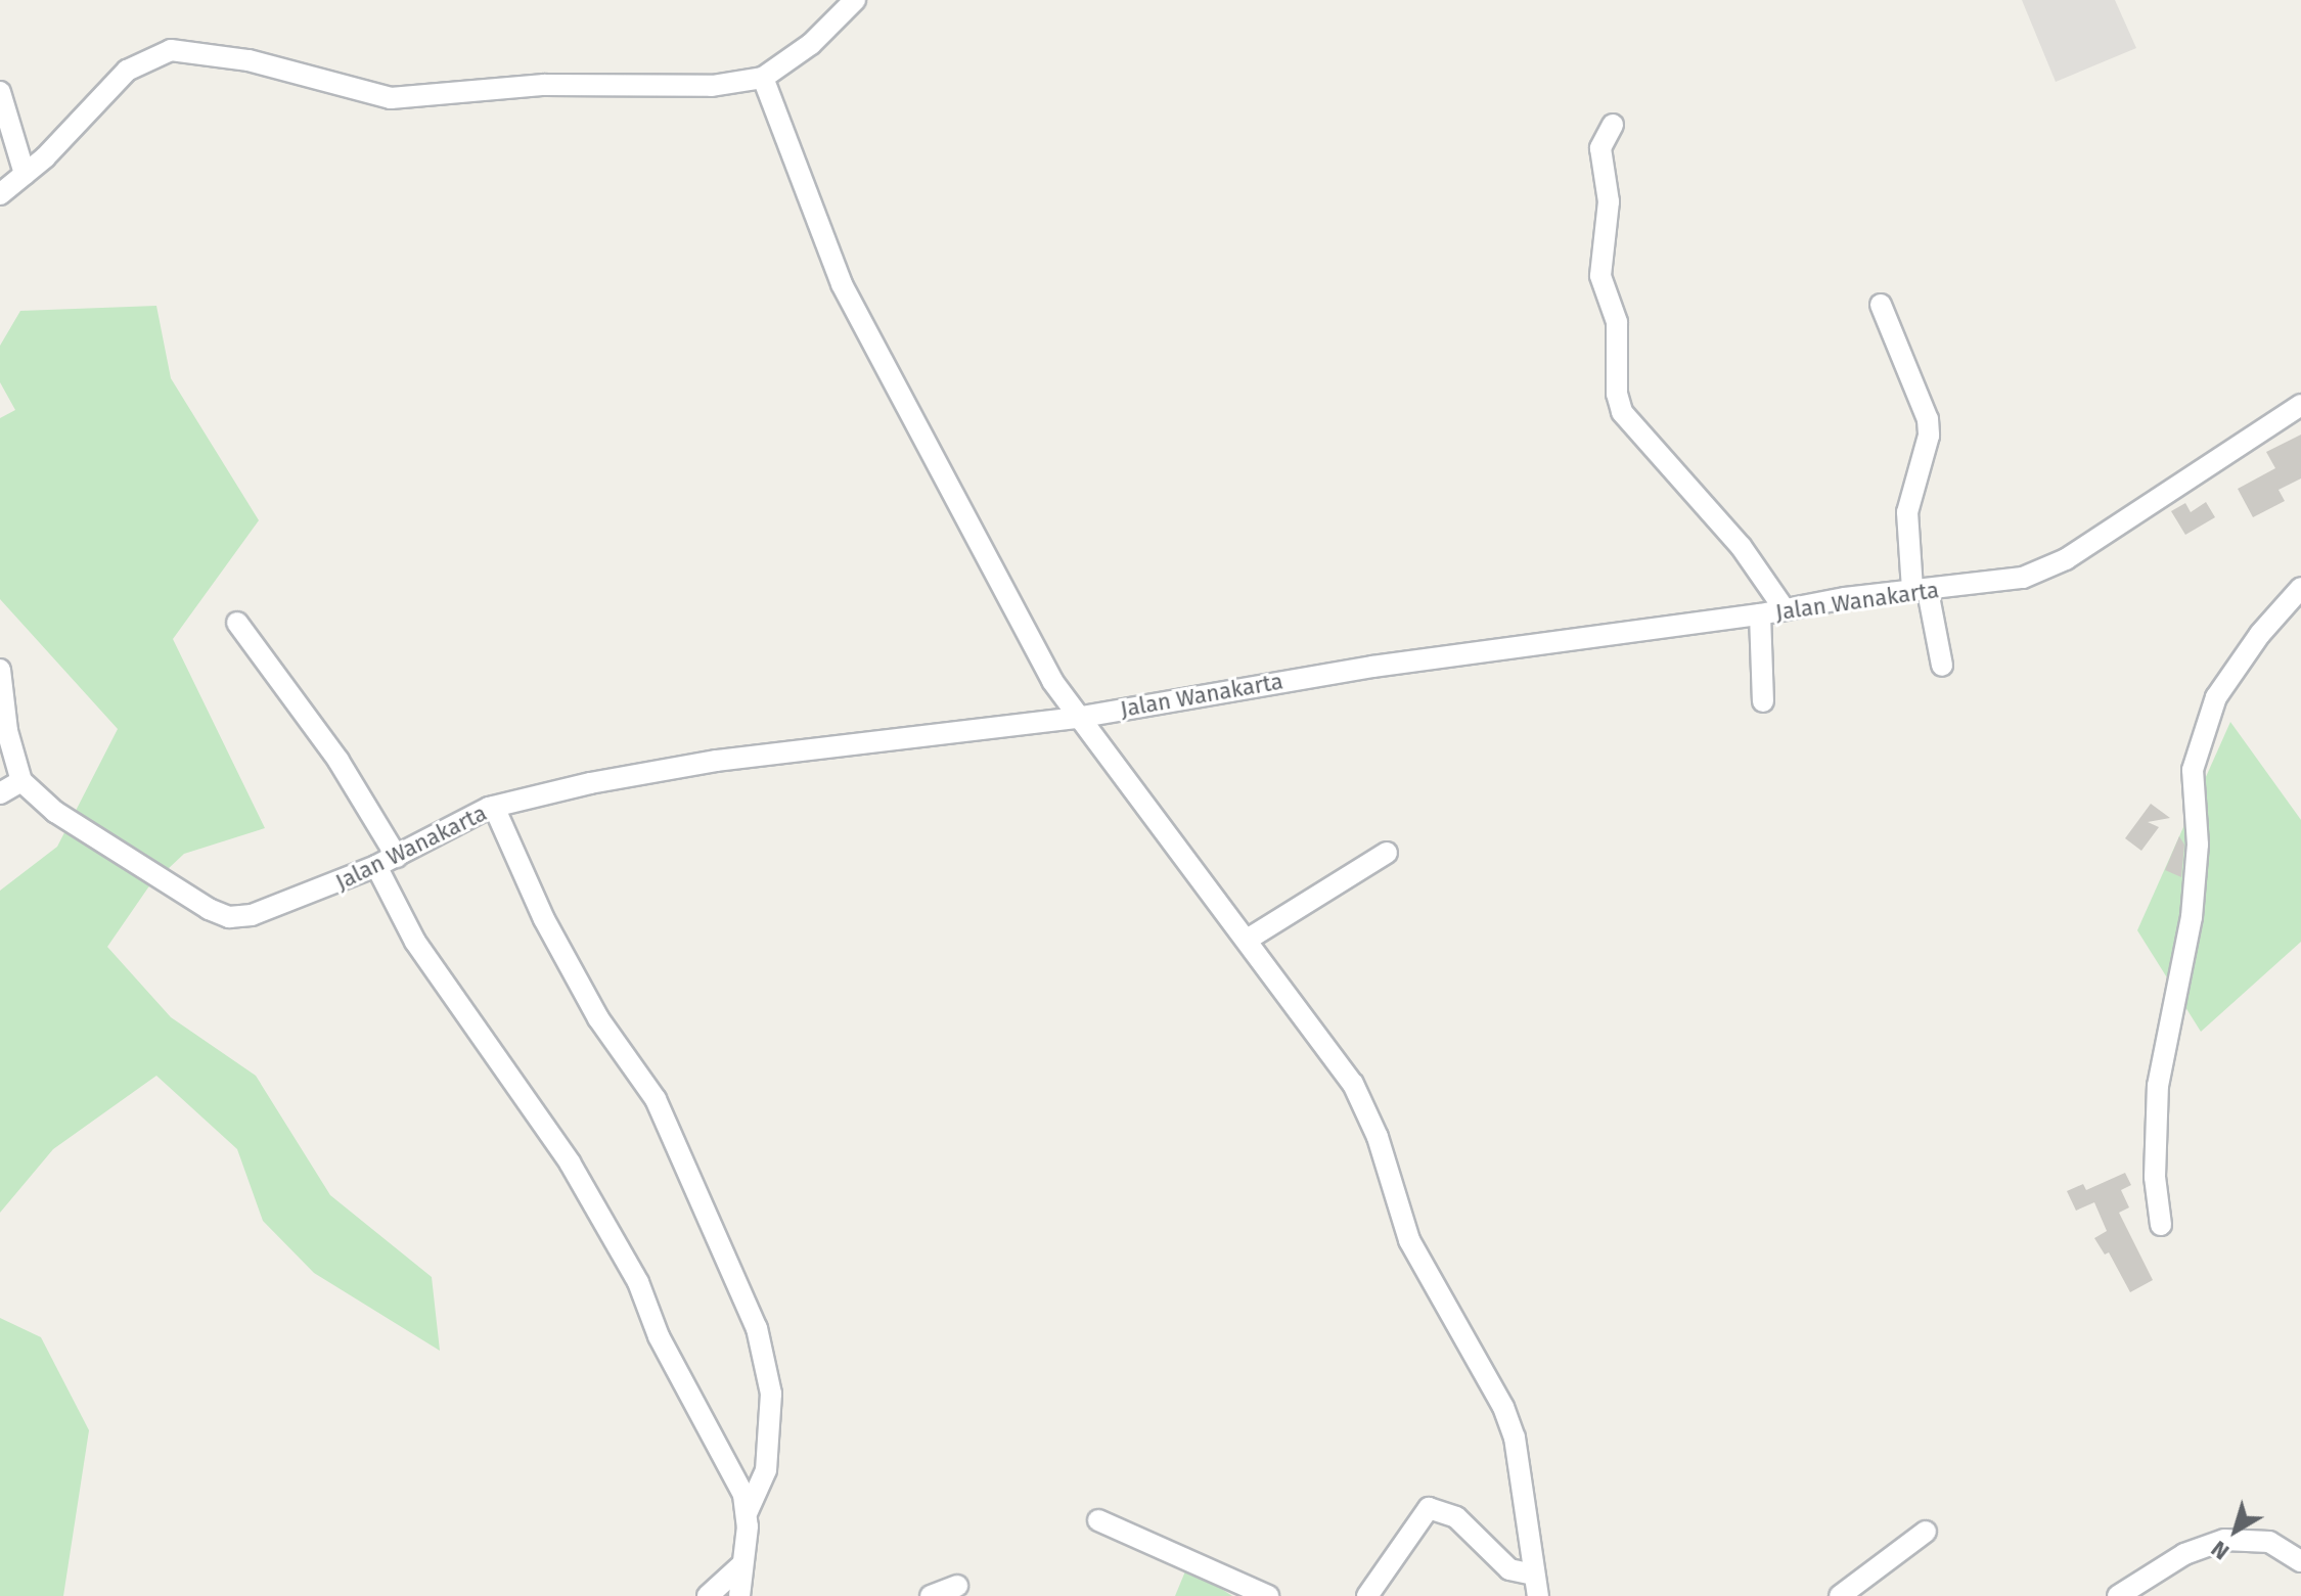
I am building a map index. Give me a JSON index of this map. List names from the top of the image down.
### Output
{
  "streets": {
    "street": ["Jalan Wanakarta"]
  },
  "north": "bottom left"
}
